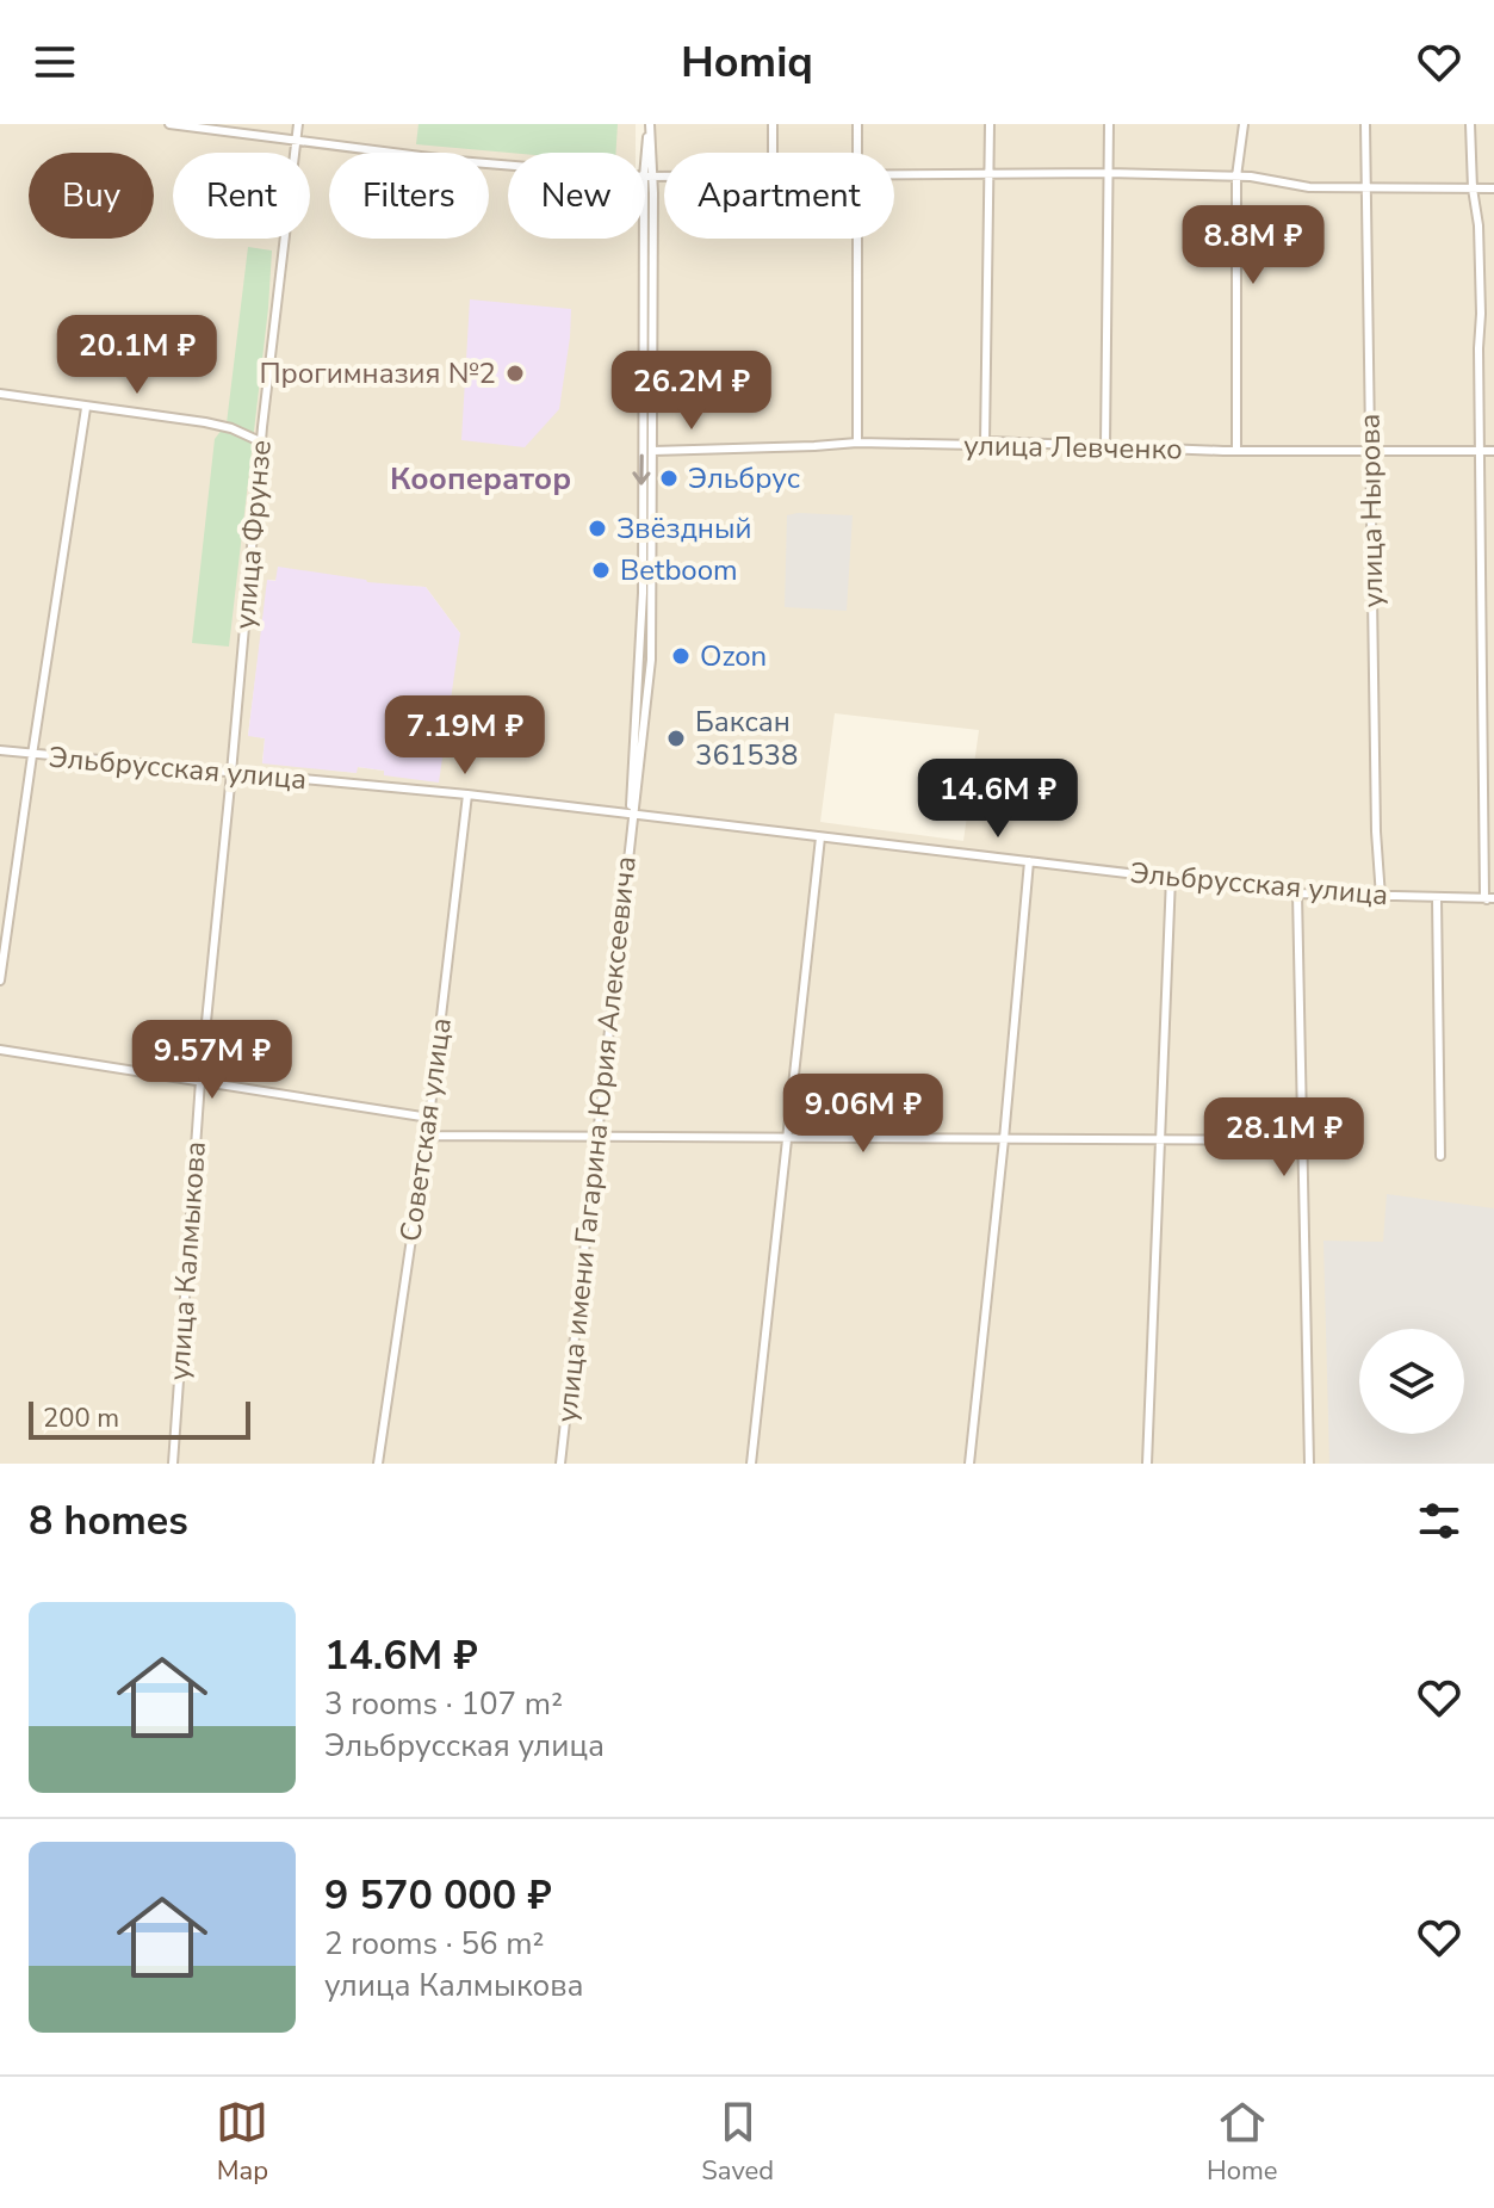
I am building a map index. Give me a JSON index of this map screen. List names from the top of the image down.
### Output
{
  "streets": {
    "street": [
      "улица Левченко",
      "улица Нырова",
      "улица Фрунзе",
      "Эльбрусская улица",
      "Советская улица",
      "улица имени Гагарина Юрия Алексеевича",
      "улица Калмыкова"
    ]
  },
  "crossings": [
    ["улица Левченко", "улица Нырова"],
    ["улица Левченко", "улица имени Гагарина Юрия Алексеевича"],
    ["улица Нырова", "Эльбрусская улица"],
    ["улица Фрунзе", "Эльбрусская улица"],
    ["улица Фрунзе", "улица Калмыкова"],
    ["Эльбрусская улица", "Советская улица"],
    ["Эльбрусская улица", "улица имени Гагарина Юрия Алексеевича"],
    ["Эльбрусская улица", "улица Калмыкова"]
  ],
  "districts": ["Кооператор"],
  "places": [
    "Прогимназия №2",
    "Эльбрус",
    "Звёздный",
    "Betboom",
    "Ozon",
    "Баксан 361538"
  ],
  "scale_bar": "200 m",
  "page": {
    "header": "Homiq",
    "chip": [
      "Buy",
      "Rent",
      "Filters",
      "New",
      "Apartment"
    ],
    "price": [
      "8.8M ₽",
      "20.1M ₽",
      "26.2M ₽",
      "7.19M ₽",
      "14.6M ₽",
      "9.57M ₽",
      "9.06M ₽",
      "28.1M ₽"
    ],
    "scale": "200 m",
    "heading": "8 homes",
    "list": [
      {
        "name": "14.6M ₽",
        "note": "3 rooms · 107 m² · Эльбрусская улица"
      },
      {
        "name": "9 570 000 ₽",
        "note": "2 rooms · 56 m² · улица Калмыкова"
      }
    ],
    "tabs": ["Map", "Saved", "Home"]
  }
}
